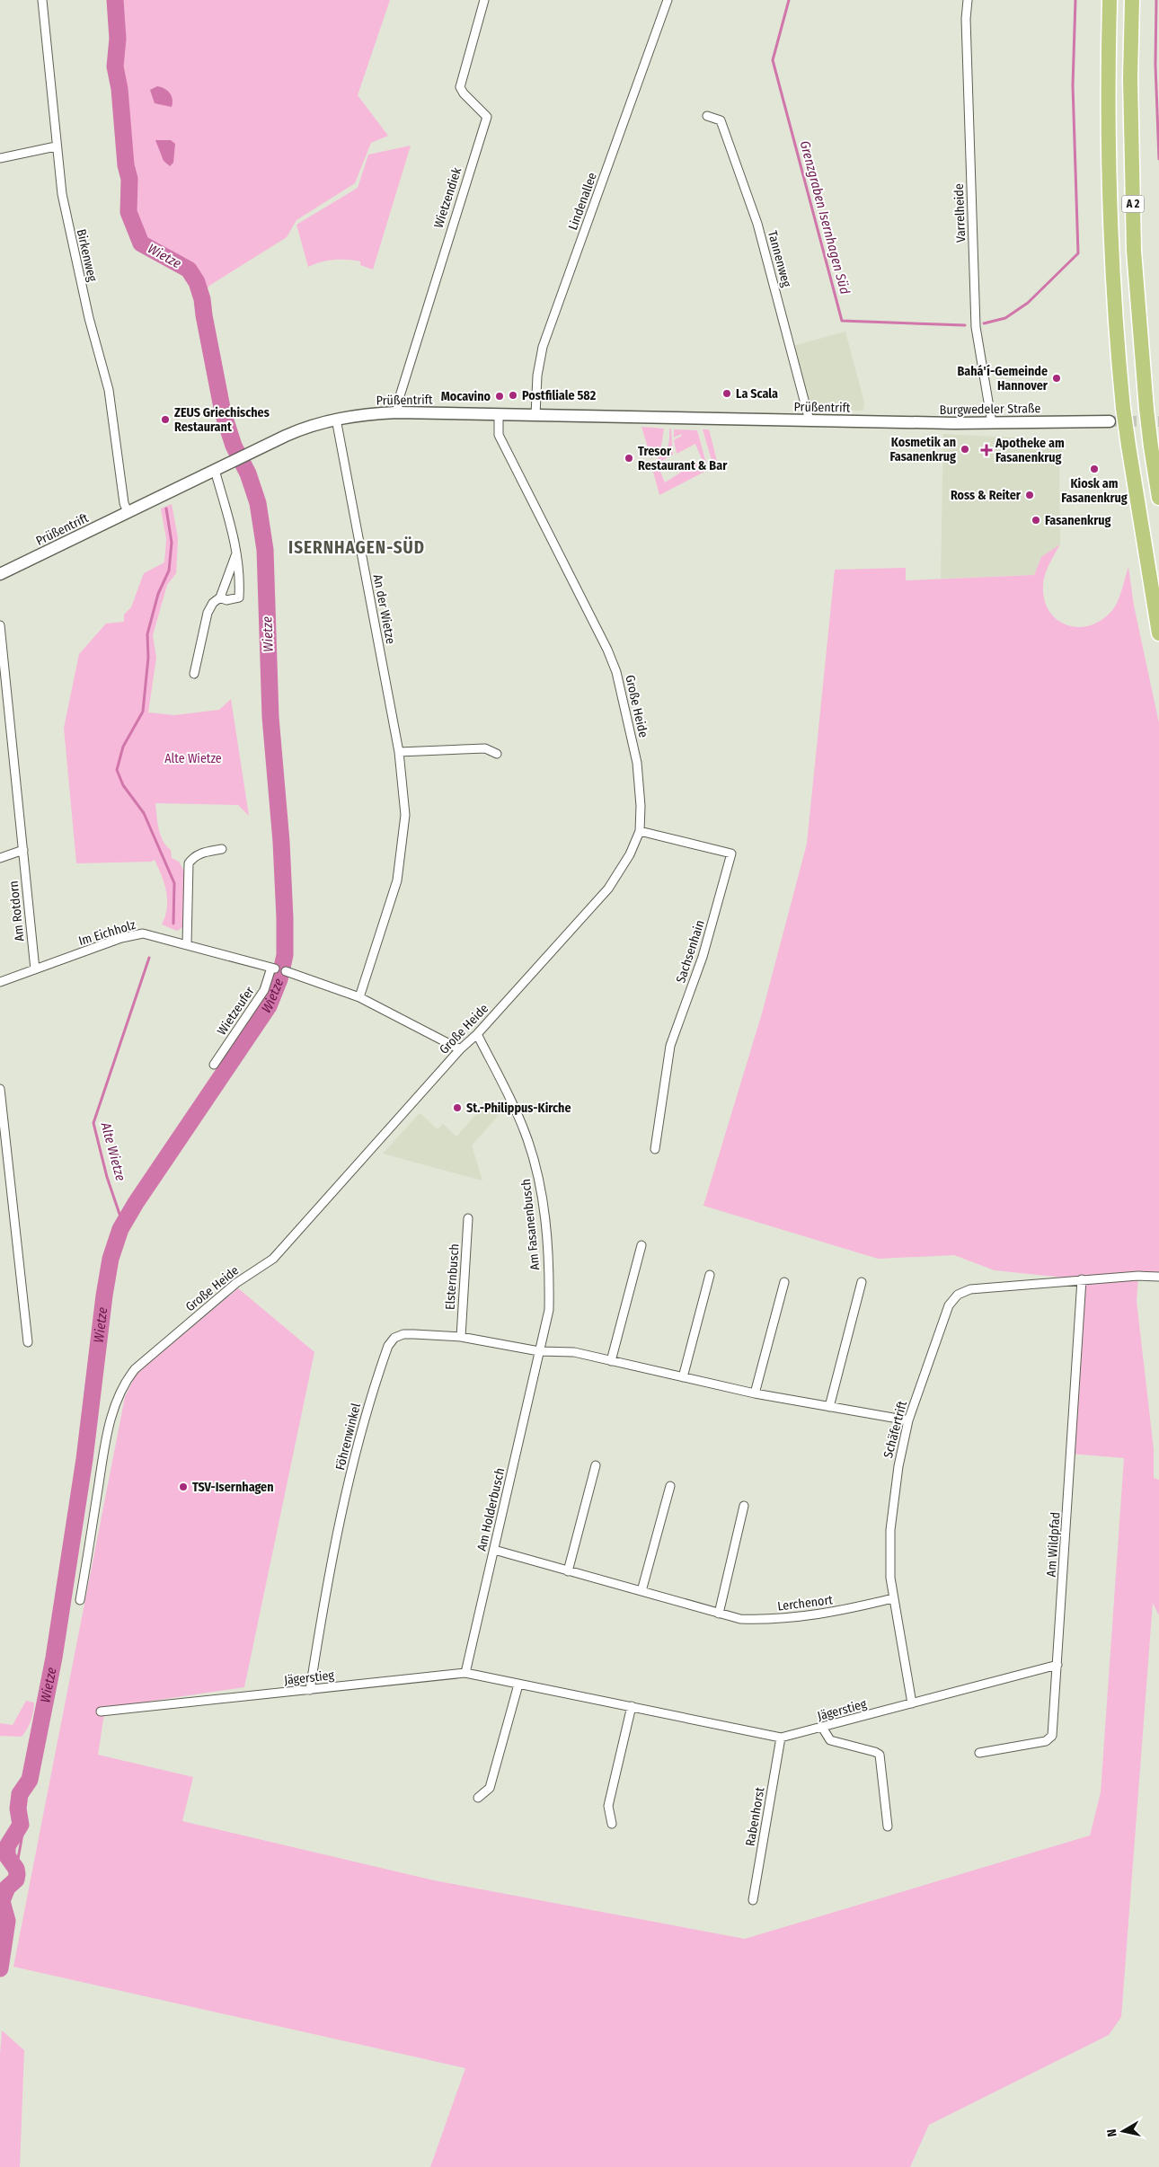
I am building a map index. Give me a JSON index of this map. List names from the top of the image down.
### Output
{
  "streets": {
    "highway": ["A 2"],
    "main road": ["Prüßentrift", "Burgwedeler Straße"],
    "street": [
      "Wietzendiek",
      "Lindenallee",
      "Varrelheide",
      "Birkenweg",
      "Tannenweg",
      "An der Wietze",
      "Große Heide",
      "Am Rotdorn",
      "Im Eichholz",
      "Sachsenhain",
      "Wietzeufer",
      "Am Fasanenbusch",
      "Elsternbusch",
      "Schäfertrift",
      "Föhrenwinkel",
      "Am Holderbusch",
      "Am Wildpfad",
      "Lerchenort",
      "Jägerstieg",
      "Rabenhorst"
    ]
  },
  "crossings": [
    ["Wietzendiek", "Prüßentrift"],
    ["Lindenallee", "Prüßentrift"],
    ["Varrelheide", "Burgwedeler Straße"],
    ["Birkenweg", "Prüßentrift"],
    ["Tannenweg", "Prüßentrift"],
    ["Prüßentrift", "Burgwedeler Straße"],
    ["Prüßentrift", "An der Wietze"],
    ["Prüßentrift", "Große Heide"],
    ["Große Heide", "Sachsenhain"],
    ["Große Heide", "Am Fasanenbusch"],
    ["Am Rotdorn", "Im Eichholz"],
    ["Im Eichholz", "Wietzeufer"],
    ["Am Fasanenbusch", "Föhrenwinkel"],
    ["Am Fasanenbusch", "Am Holderbusch"],
    ["Elsternbusch", "Föhrenwinkel"],
    ["Schäfertrift", "Am Wildpfad"],
    ["Schäfertrift", "Lerchenort"],
    ["Schäfertrift", "Jägerstieg"],
    ["Föhrenwinkel", "Am Holderbusch"],
    ["Föhrenwinkel", "Jägerstieg"],
    ["Am Holderbusch", "Lerchenort"],
    ["Am Holderbusch", "Jägerstieg"],
    ["Am Wildpfad", "Jägerstieg"],
    ["Jägerstieg", "Rabenhorst"]
  ],
  "districts": ["ISERNHAGEN-SÜD"],
  "water": ["Grenzgraben Isernhagen Süd", "Wietze", "Alte Wietze"],
  "parks": ["Alte Wietze"],
  "places": {
    "other": [
      "Bahá'í-Gemeinde Hannover",
      "La Scala",
      "Postfiliale 582",
      "Mocavino",
      "ZEUS Griechisches Restaurant",
      "Kosmetik an Fasanenkrug",
      "Tresor Restaurant & Bar",
      "Kiosk am Fasanenkrug",
      "Ross & Reiter",
      "Fasanenkrug",
      "St.-Philippus-Kirche",
      "TSV-Isernhagen"
    ],
    "health": ["Apotheke am Fasanenkrug"]
  },
  "north": "left"
}
